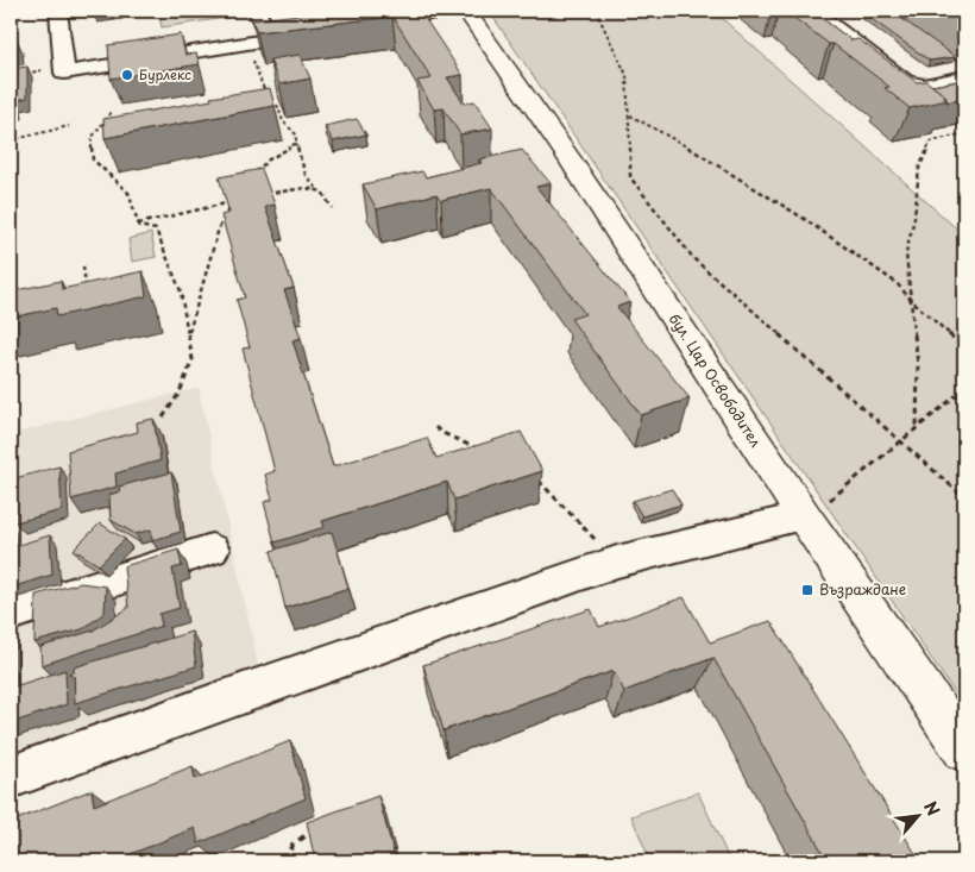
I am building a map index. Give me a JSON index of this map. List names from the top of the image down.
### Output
{
  "streets": {
    "main road": ["бул. Цар Освободител"]
  },
  "places": {
    "other": ["Бурлекс"],
    "transit": ["Възраждане"]
  },
  "north": "top right"
}
